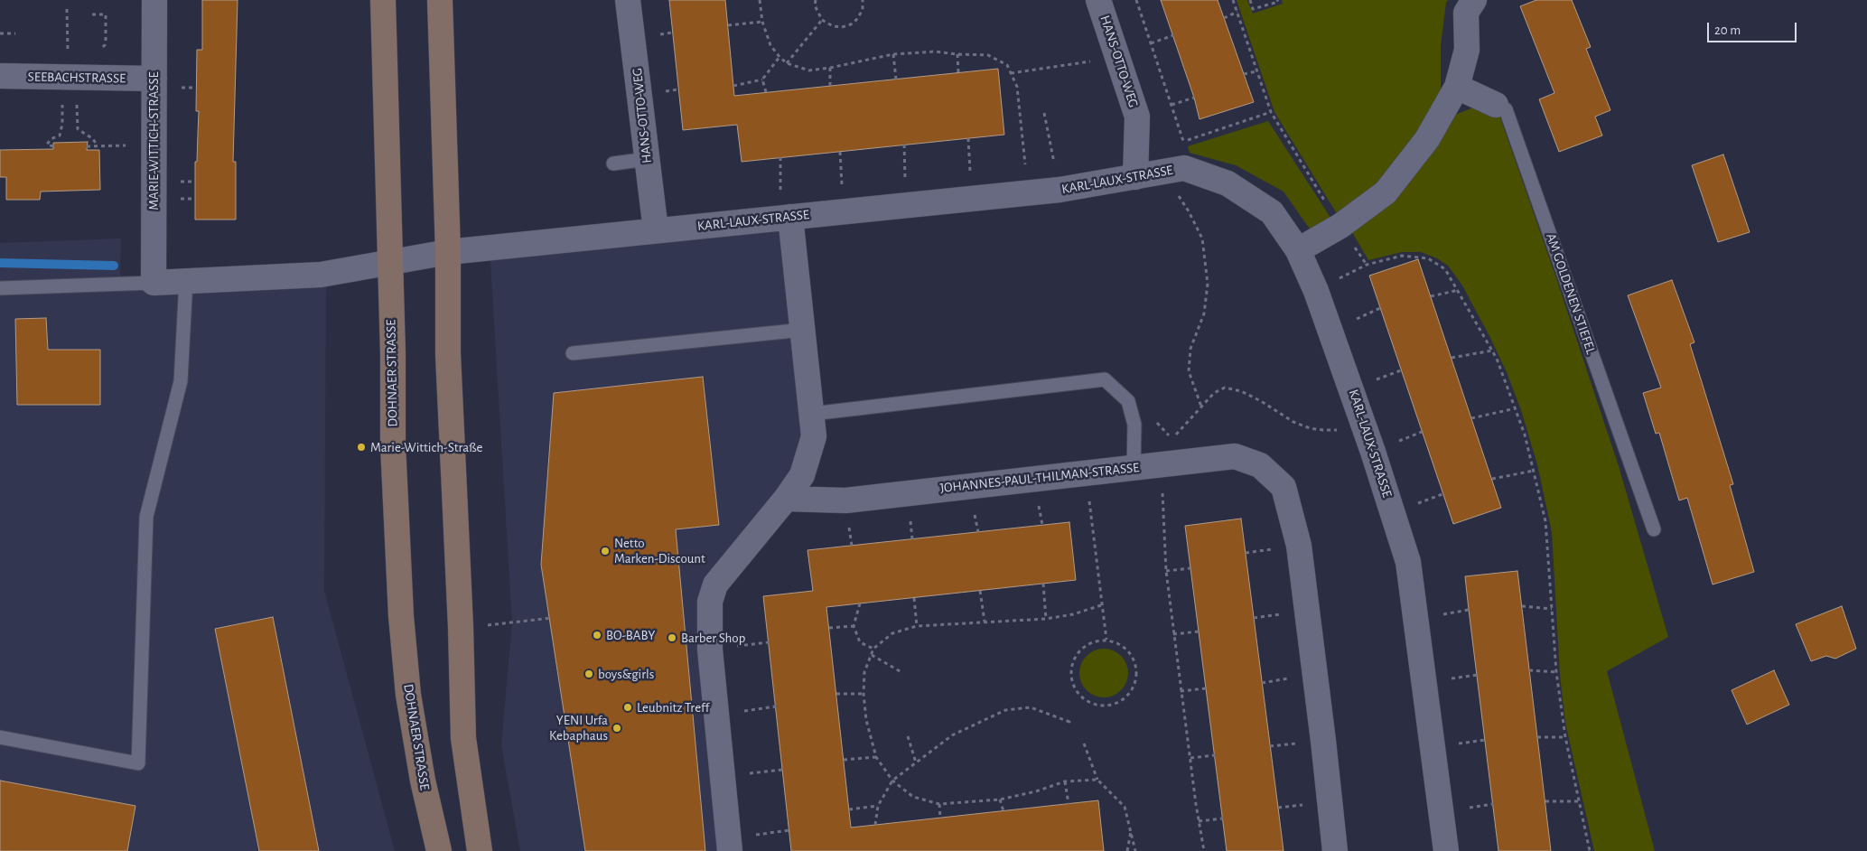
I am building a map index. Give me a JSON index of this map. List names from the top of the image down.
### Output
{
  "streets": {
    "main road": ["DOHNAER STRASSE"],
    "street": [
      "HANS-OTTO-WEG",
      "SEEBACHSTRASSE",
      "MARIE-WITTICH-STRASSE",
      "KARL-LAUX-STRASSE",
      "AM GOLDENEN STIEFEL",
      "JOHANNES-PAUL-THILMAN-STRASSE"
    ]
  },
  "crossings": [
    ["HANS-OTTO-WEG", "KARL-LAUX-STRASSE"],
    ["SEEBACHSTRASSE", "MARIE-WITTICH-STRASSE"]
  ],
  "places": [
    "Marie-Wittich-Straße",
    "Netto Marken-Discount",
    "BO-BABY",
    "Barber Shop",
    "boys&girls",
    "Leubnitz Treff",
    "YENI Urfa Kebaphaus"
  ],
  "scale_bar": "20 m"
}
